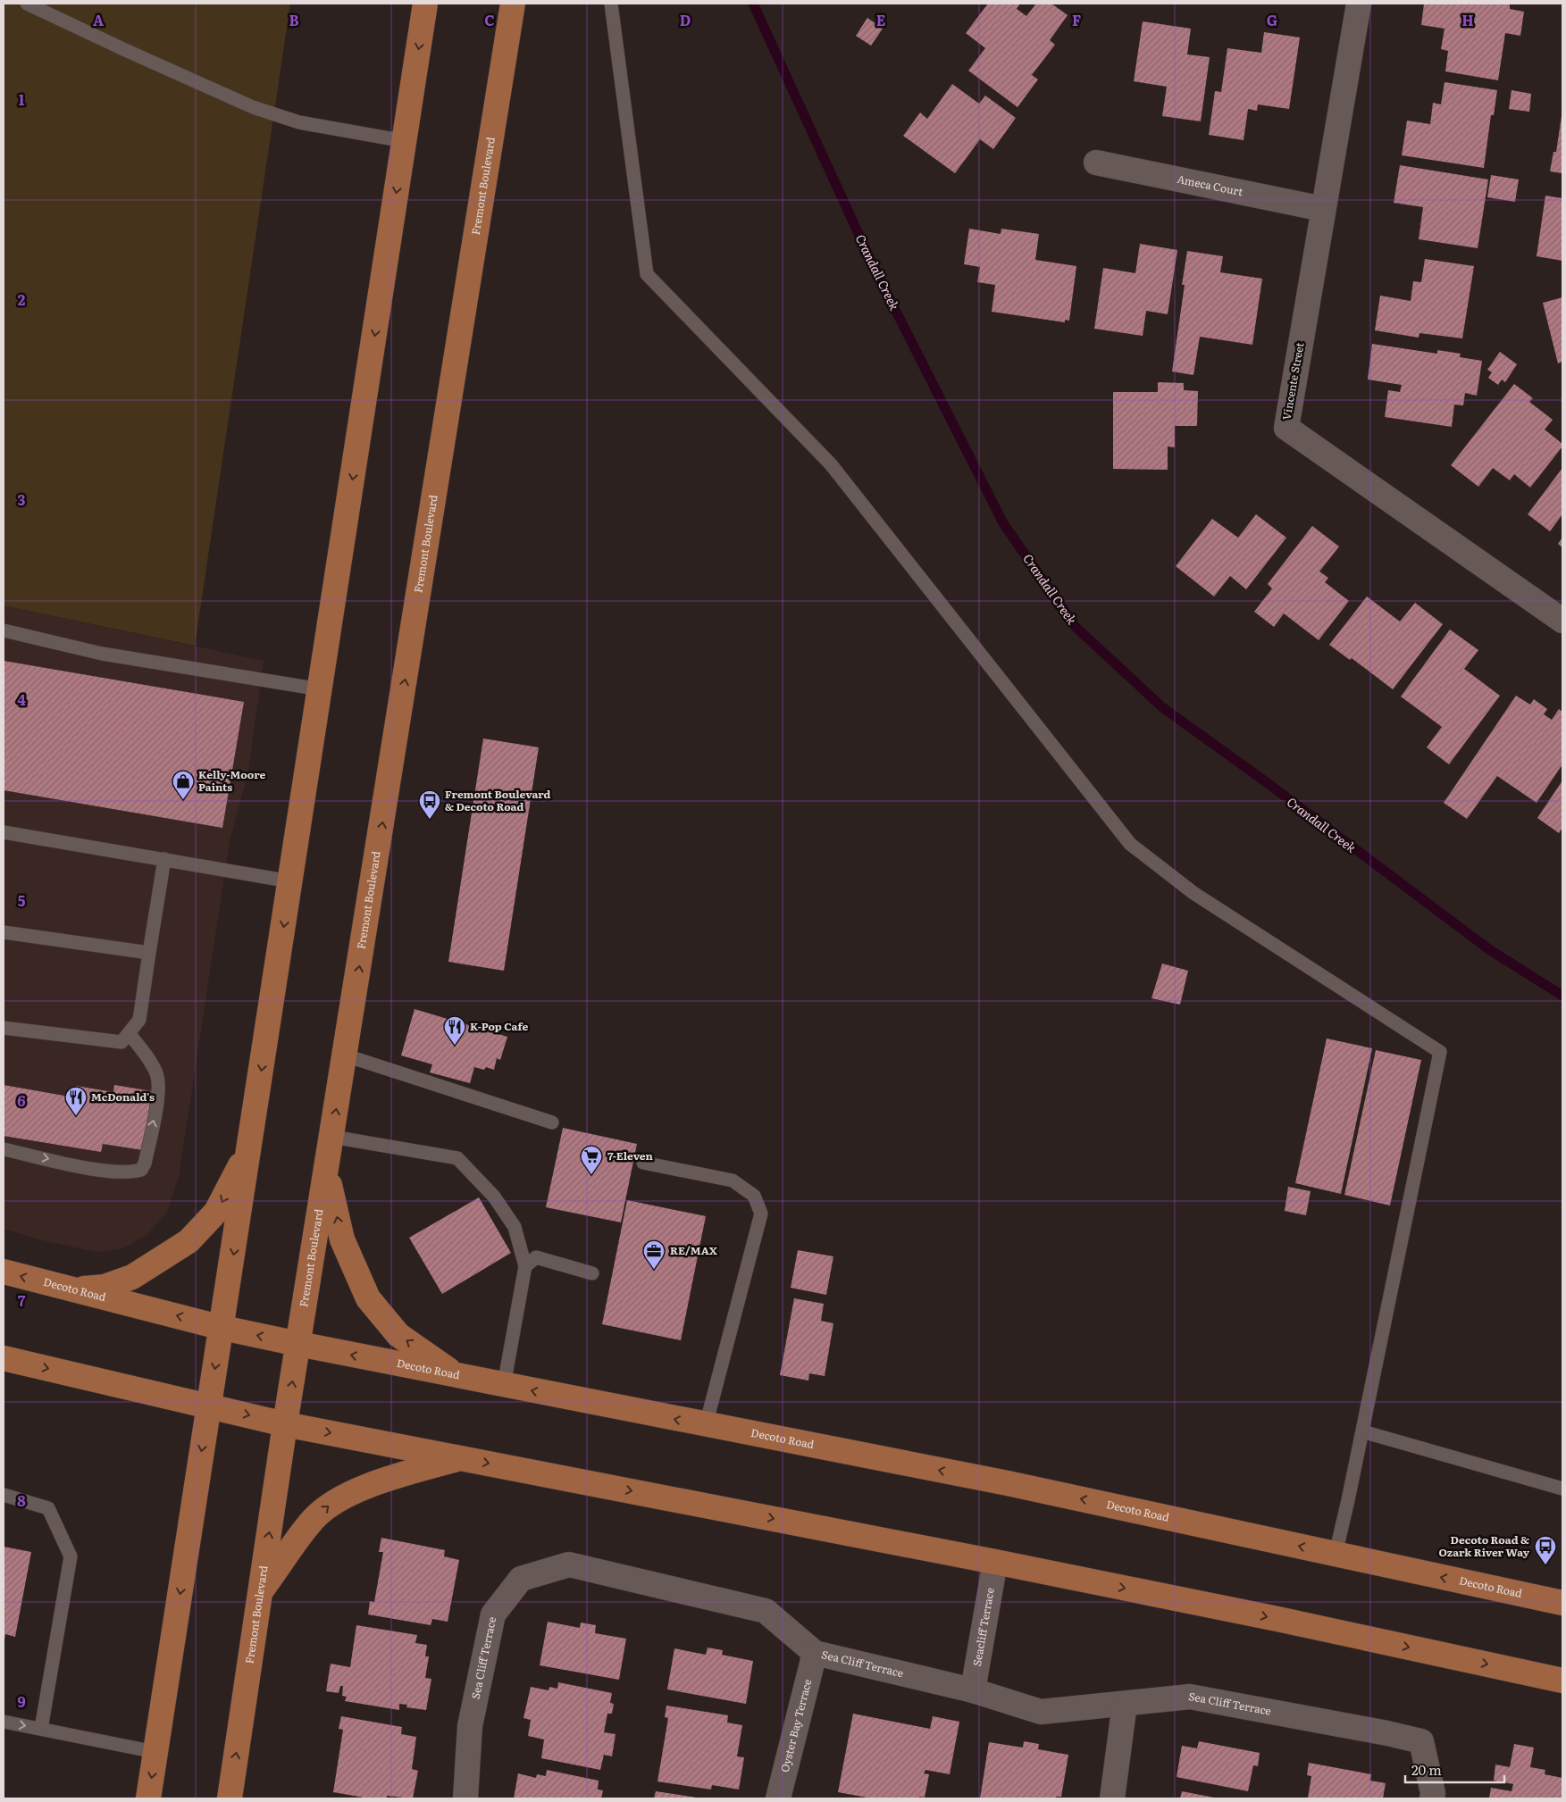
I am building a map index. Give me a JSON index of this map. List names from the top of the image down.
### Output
{
  "streets": {
    "main road": ["Fremont Boulevard", "Decoto Road"],
    "street": [
      "Ameca Court",
      "Vincente Street",
      "Seacliff Terrace",
      "Sea Cliff Terrace",
      "Oyster Bay Terrace"
    ]
  },
  "crossings": [
    ["Ameca Court", "Vincente Street"],
    ["Fremont Boulevard", "Decoto Road"],
    ["Seacliff Terrace", "Sea Cliff Terrace"],
    ["Sea Cliff Terrace", "Oyster Bay Terrace"]
  ],
  "water": ["Crandall Creek"],
  "places": {
    "shop": ["Kelly-Moore Paints"],
    "bus stop": ["Fremont Boulevard & Decoto Road", "Decoto Road & Ozark River Way"],
    "restaurant": ["K-Pop Cafe", "McDonald's"],
    "supermarket": ["7-Eleven"],
    "office": ["RE/MAX"]
  },
  "scale_bar": "20 m",
  "grid": {
    "columns": [
      "A",
      "B",
      "C",
      "D",
      "E",
      "F",
      "G",
      "H"
    ],
    "rows": [
      "1",
      "2",
      "3",
      "4",
      "5",
      "6",
      "7",
      "8",
      "9"
    ]
  }
}
